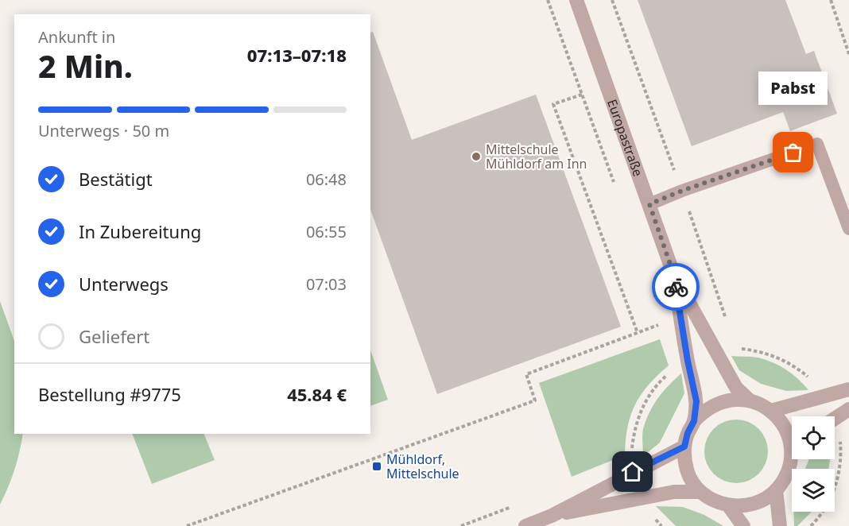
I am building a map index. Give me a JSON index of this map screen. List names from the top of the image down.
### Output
{
  "streets": {
    "street": ["Europastraße"]
  },
  "places": {
    "other": ["Pabst", "Mittelschule Mühldorf am Inn"],
    "transit": ["Mühldorf, Mittelschule"]
  },
  "page": {
    "heading": ["2 Min.", "Ankunft in", "07:13–07:18"],
    "panel": ["Bestellung #9775", "45.84 €"],
    "bubble": "Pabst",
    "bar": "Unterwegs · 50 m",
    "list": [
      ["Bestätigt", "06:48"],
      ["In Zubereitung", "06:55"],
      ["Unterwegs", "07:03"],
      "Geliefert"
    ]
  }
}
